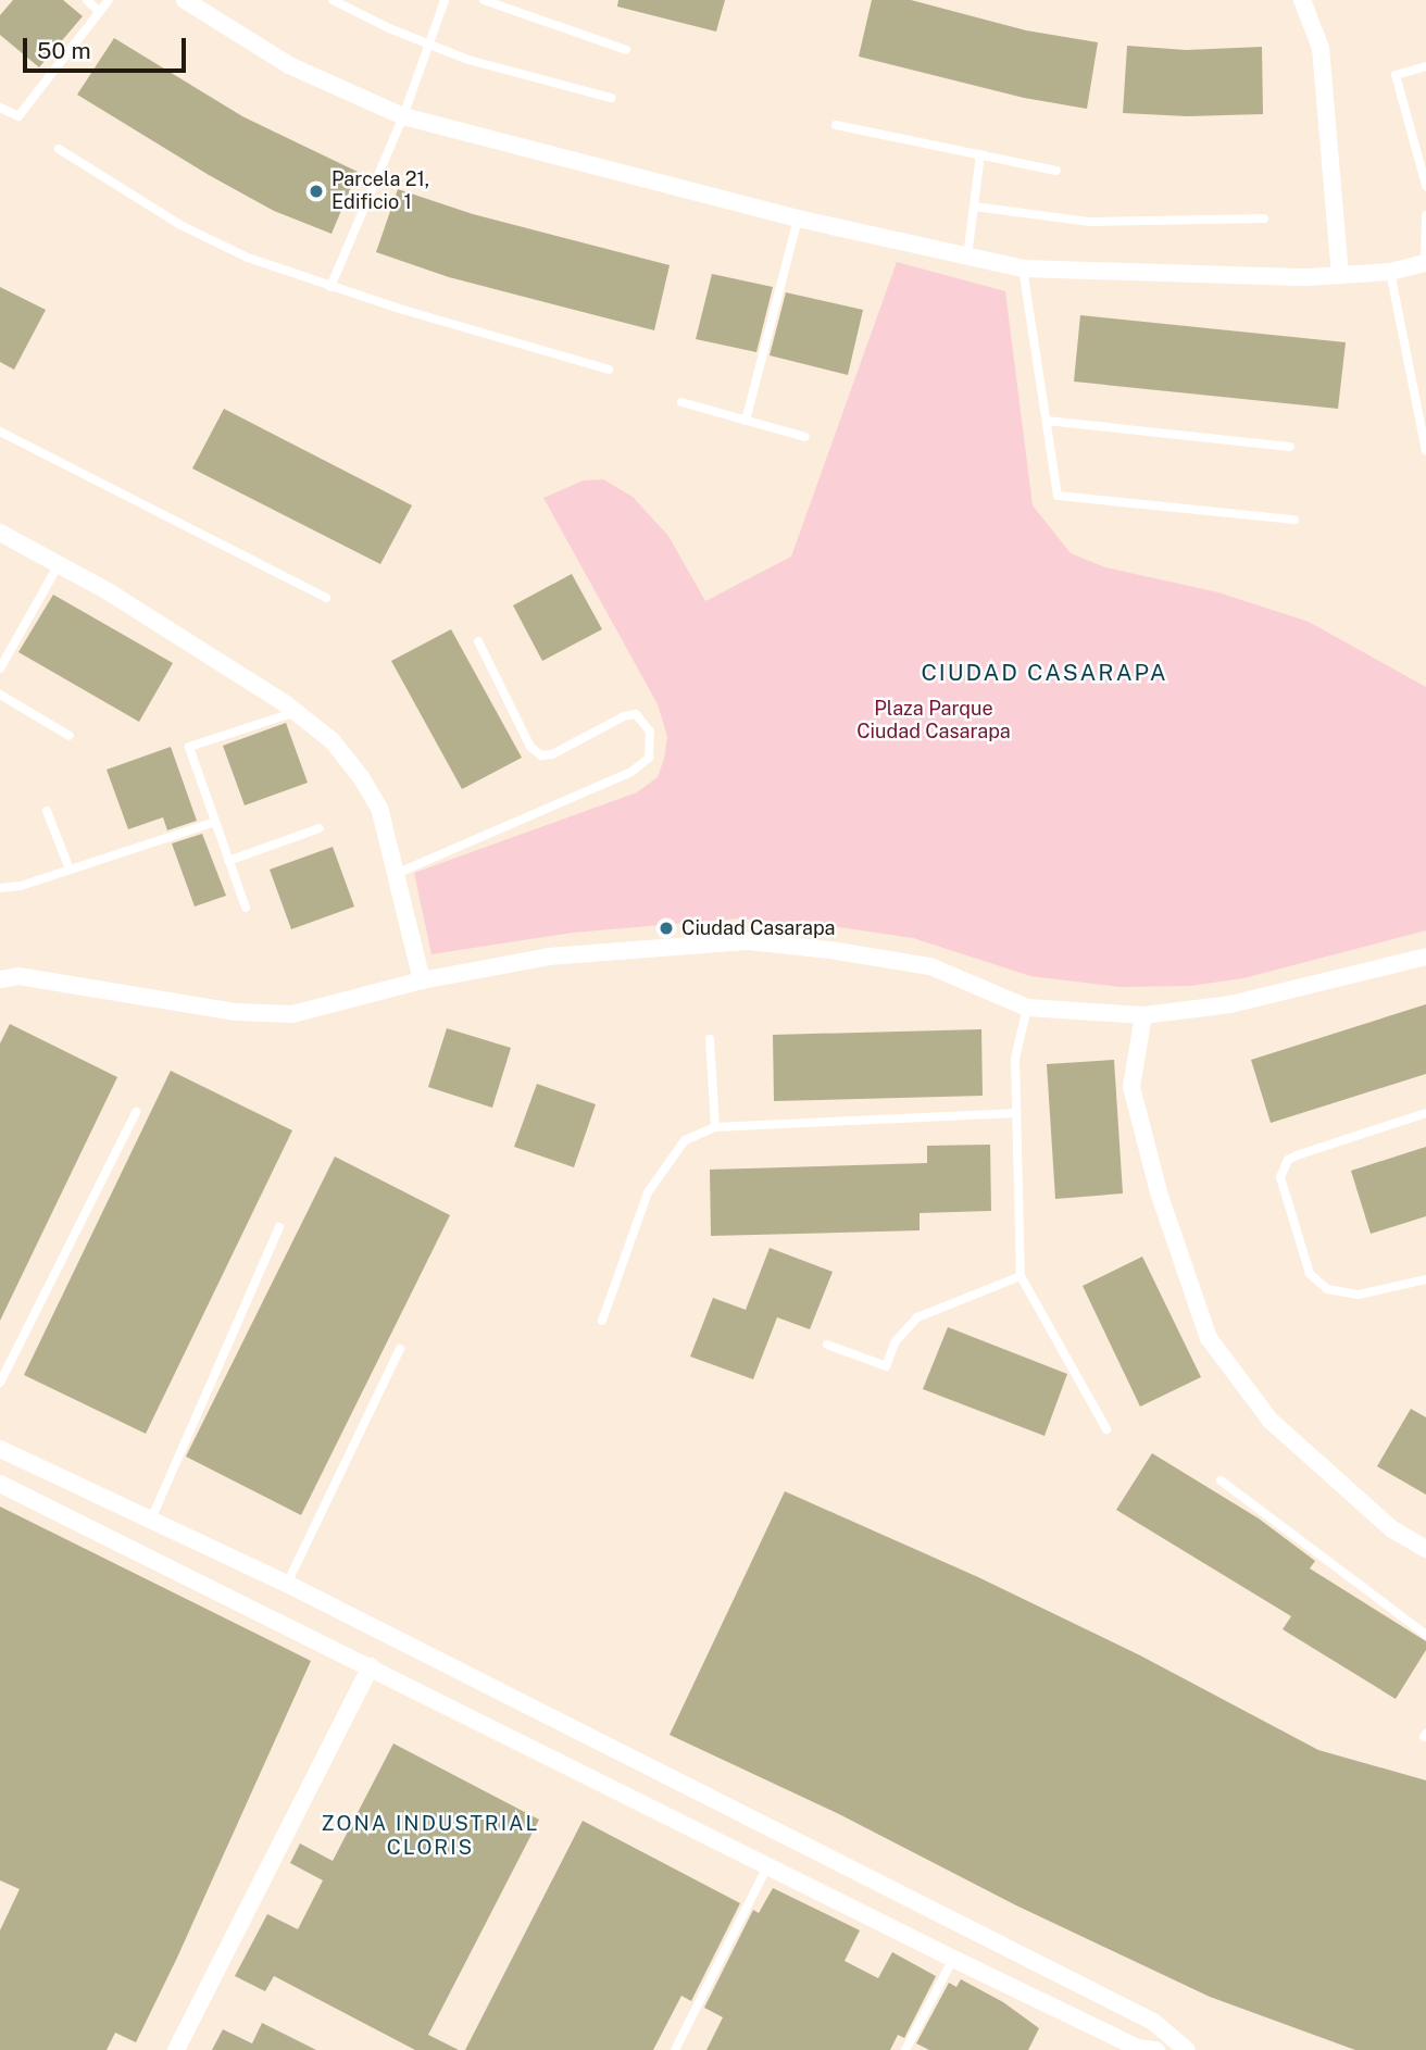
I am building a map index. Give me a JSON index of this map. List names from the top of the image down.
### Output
{
  "districts": ["CIUDAD CASARAPA", "ZONA INDUSTRIAL CLORIS"],
  "parks": ["Plaza Parque Ciudad Casarapa"],
  "places": ["Parcela 21, Edificio 1", "Ciudad Casarapa"],
  "scale_bar": "50 m"
}
